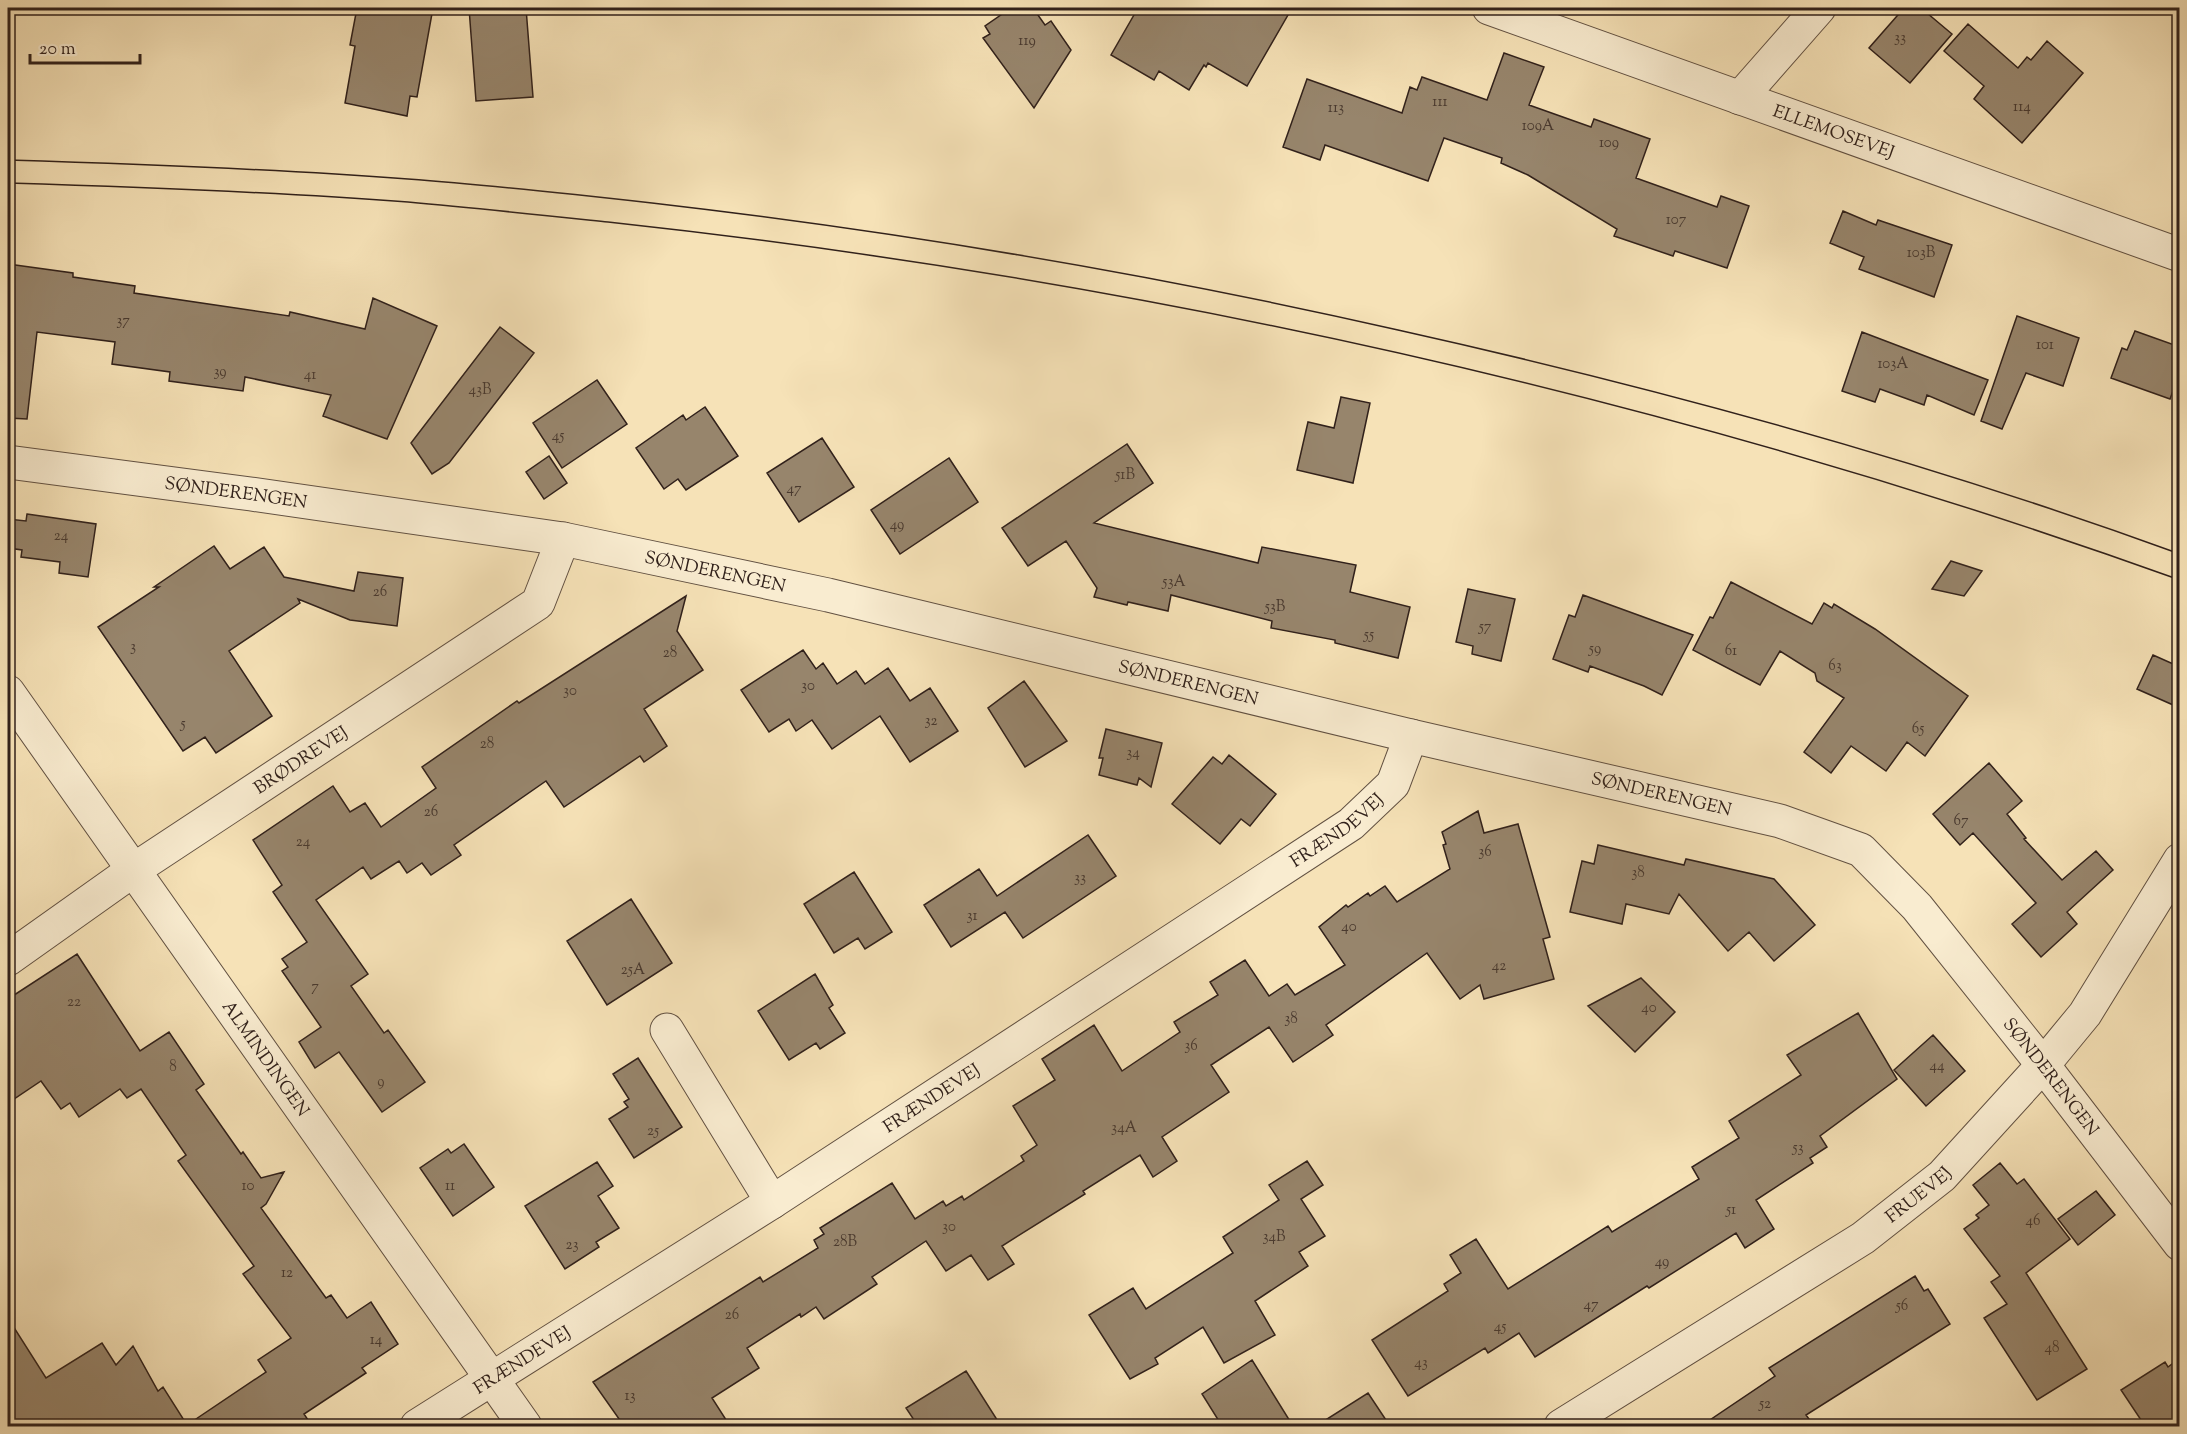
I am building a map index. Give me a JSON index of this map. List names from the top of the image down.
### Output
{
  "streets": {
    "street": [
      "ELLEMOSEVEJ",
      "SØNDERENGEN",
      "BRØDREVEJ",
      "FRÆNDEVEJ",
      "ALMINDINGEN",
      "FRUEVEJ"
    ]
  },
  "crossings": [
    ["SØNDERENGEN", "BRØDREVEJ"],
    ["SØNDERENGEN", "FRÆNDEVEJ"],
    ["SØNDERENGEN", "FRUEVEJ"],
    ["BRØDREVEJ", "ALMINDINGEN"],
    ["FRÆNDEVEJ", "ALMINDINGEN"]
  ],
  "house_numbers": [
    "33",
    "119",
    "111",
    "114",
    "113",
    "109A",
    "109",
    "107",
    "103B",
    "37",
    "101",
    "103A",
    "39",
    "41",
    "43B",
    "45",
    "51B",
    "47",
    "49",
    "24",
    "53A",
    "26",
    "53B",
    "57",
    "55",
    "3",
    "59",
    "61",
    "28",
    "63",
    "30",
    "30",
    "32",
    "5",
    "65",
    "28",
    "34",
    "26",
    "67",
    "24",
    "36",
    "38",
    "33",
    "31",
    "40",
    "42",
    "25A",
    "7",
    "22",
    "40",
    "38",
    "36",
    "44",
    "8",
    "9",
    "34A",
    "25",
    "53",
    "10",
    "11",
    "51",
    "46",
    "30",
    "34B",
    "28B",
    "23",
    "49",
    "12",
    "47",
    "56",
    "26",
    "45",
    "14",
    "48",
    "43",
    "13",
    "52"
  ],
  "scale_bar": "20 m"
}
